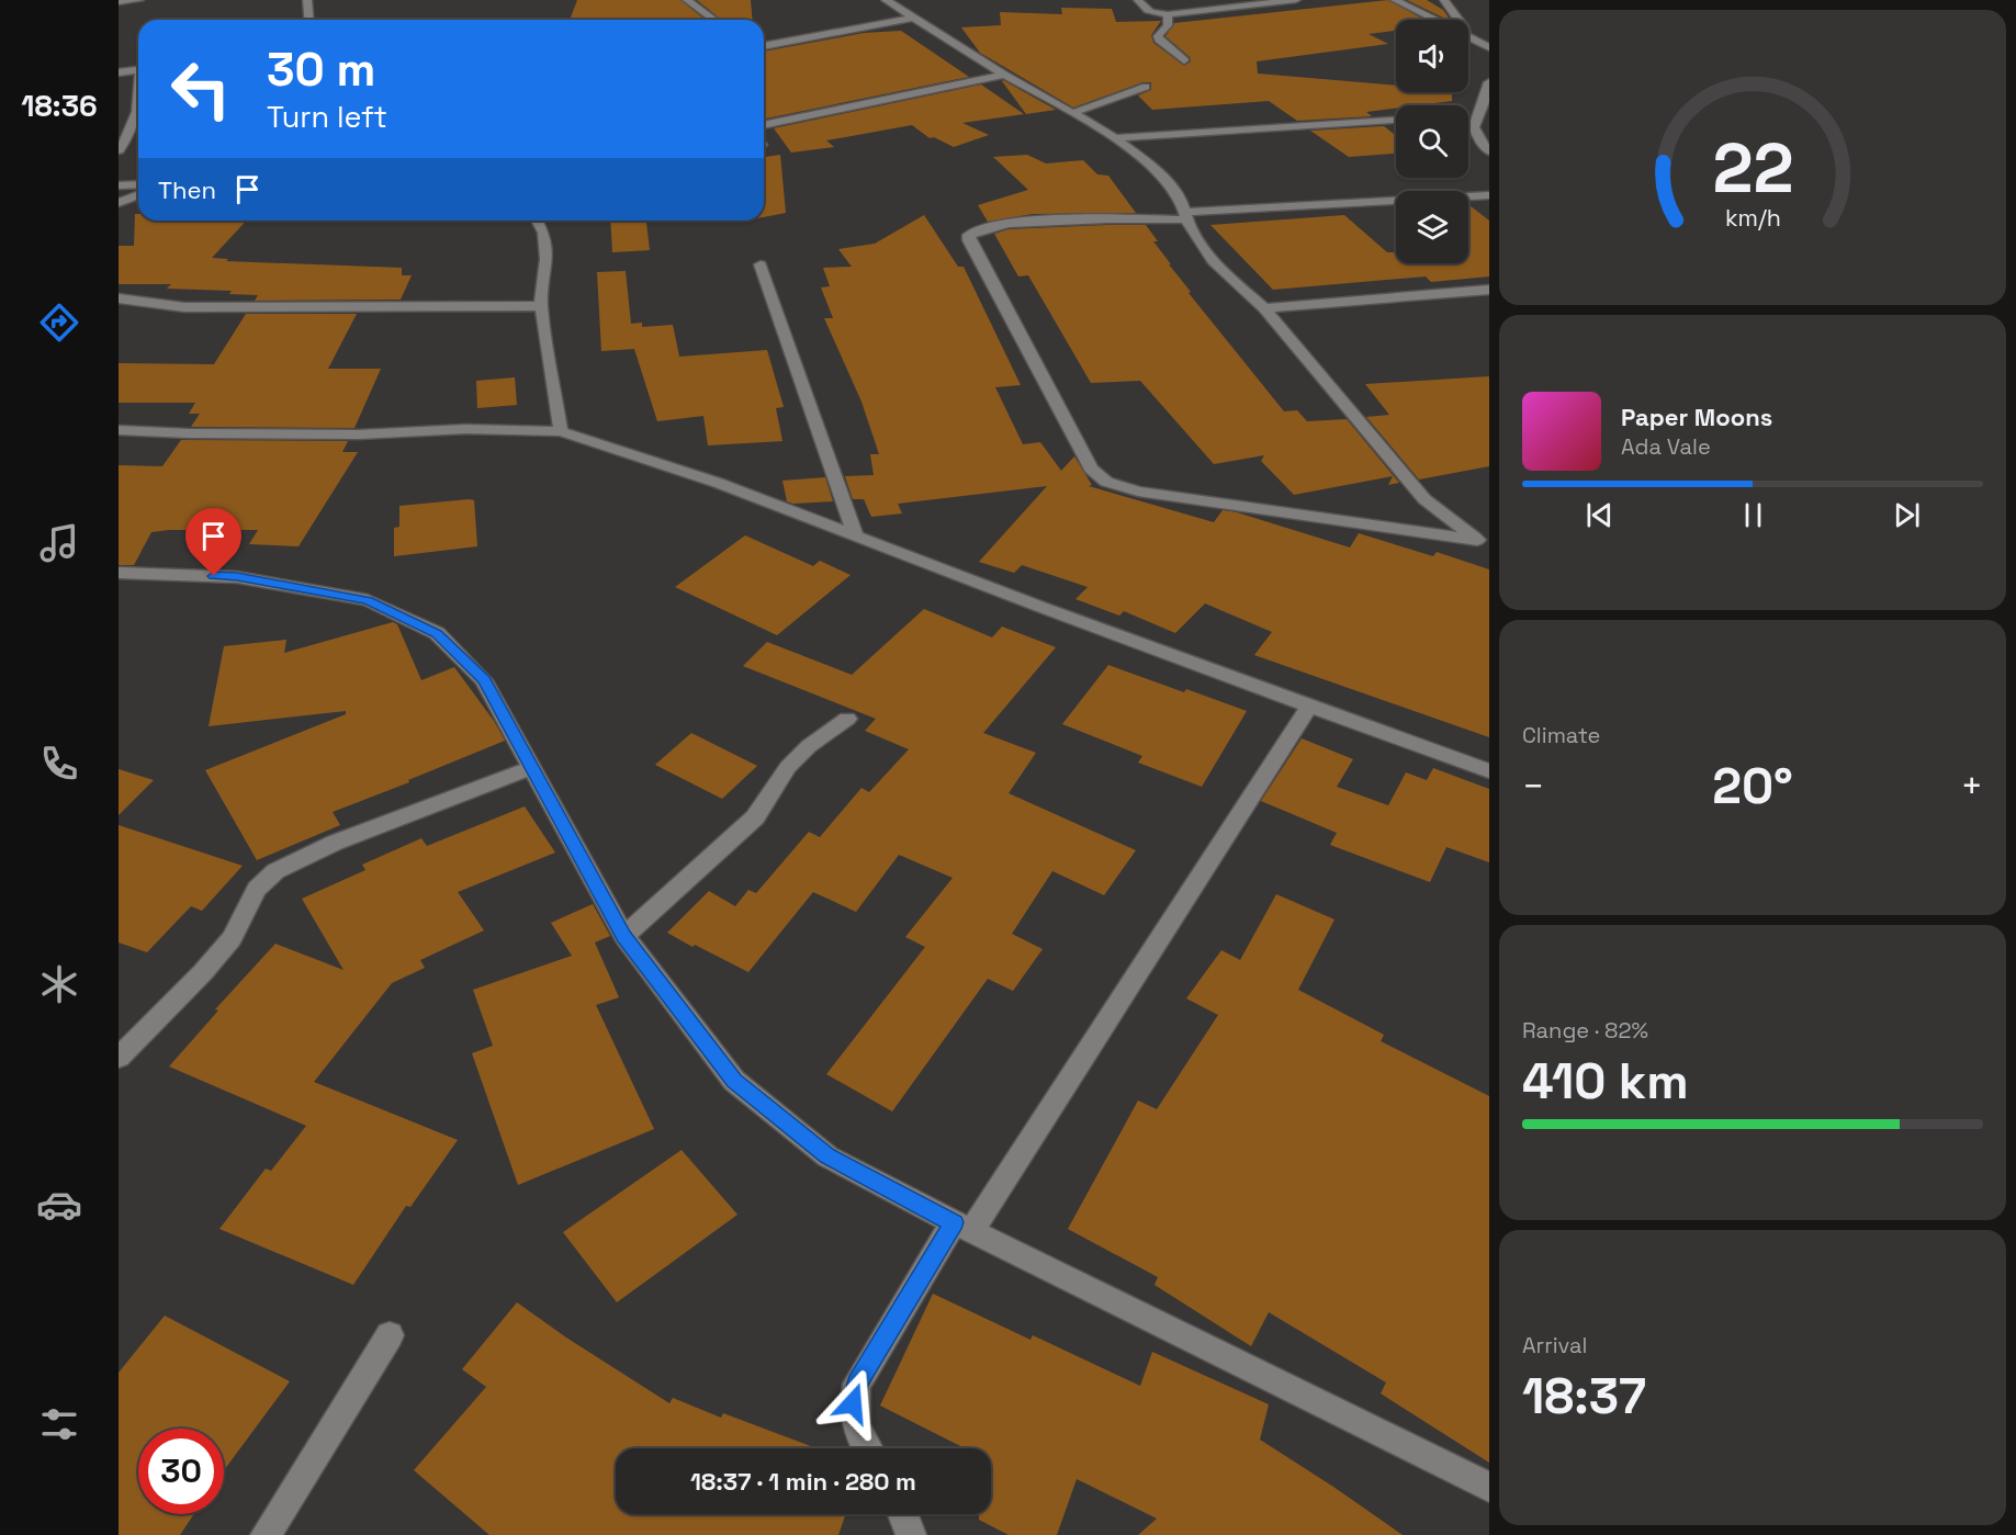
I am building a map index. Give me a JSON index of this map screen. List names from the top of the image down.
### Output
{
  "page": {
    "tabs": "18:36",
    "turn": ["30 m", "Turn left"],
    "then": "Then",
    "song": ["Paper Moons", "Ada Vale"],
    "tile": [
      "Climate",
      ["Range · 82%", "410 km"],
      ["Arrival", "18:37"]
    ],
    "heat": ["−", "20°", "+"],
    "limit": "30",
    "trip": "18:37 · 1 min · 280 m",
    "gauge": ["22", "km/h"]
  }
}
